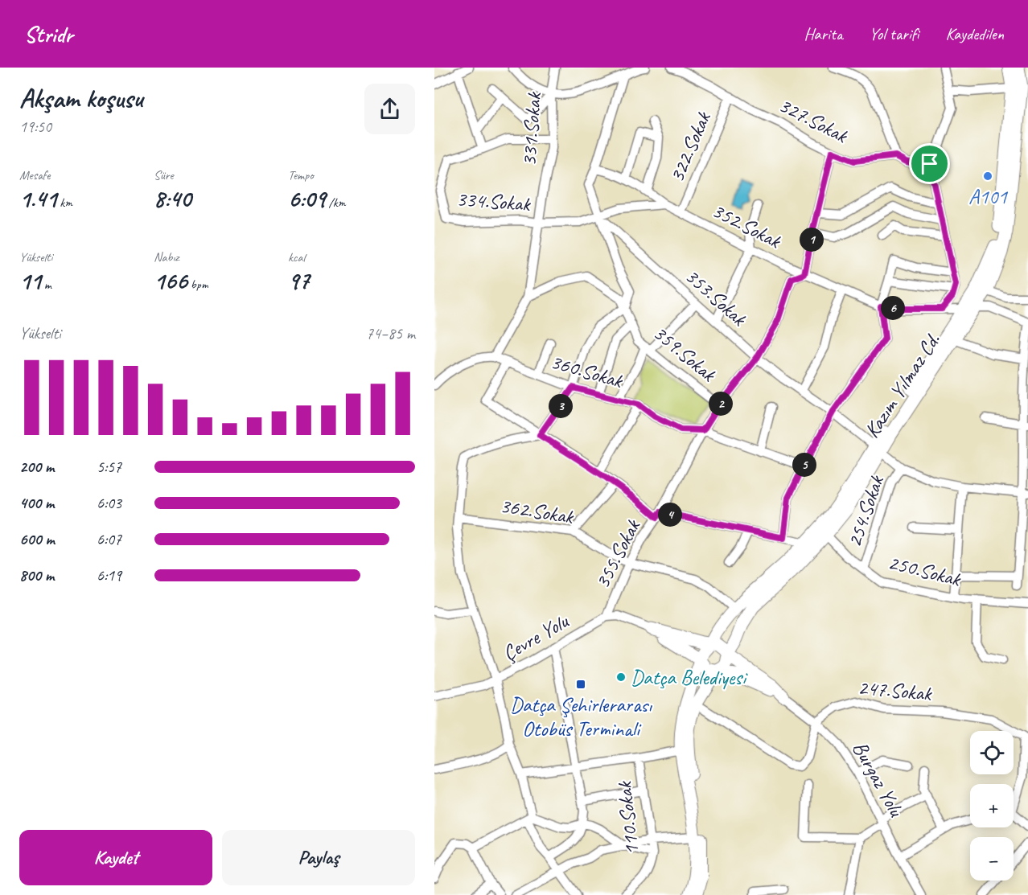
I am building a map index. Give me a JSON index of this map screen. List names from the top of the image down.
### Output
{
  "streets": {
    "highway": ["Kazım Yılmaz Cd."],
    "street": [
      "327.Sokak",
      "331.Sokak",
      "322.Sokak",
      "334.Sokak",
      "352.Sokak",
      "353.Sokak",
      "359.Sokak",
      "360.Sokak",
      "362.Sokak",
      "254.Sokak",
      "355.Sokak",
      "250.Sokak",
      "Çevre Yolu",
      "247.Sokak",
      "Burgaz Yolu",
      "110.Sokak"
    ]
  },
  "crossings": [
    ["327.Sokak", "322.Sokak"],
    ["331.Sokak", "334.Sokak"],
    ["331.Sokak", "352.Sokak"],
    ["331.Sokak", "359.Sokak"],
    ["322.Sokak", "352.Sokak"],
    ["334.Sokak", "352.Sokak"],
    ["352.Sokak", "353.Sokak"],
    ["352.Sokak", "Kazım Yılmaz Cd."],
    ["352.Sokak", "355.Sokak"],
    ["353.Sokak", "Kazım Yılmaz Cd."],
    ["353.Sokak", "254.Sokak"],
    ["353.Sokak", "355.Sokak"],
    ["359.Sokak", "355.Sokak"],
    ["360.Sokak", "355.Sokak"],
    ["Kazım Yılmaz Cd.", "362.Sokak"],
    ["Kazım Yılmaz Cd.", "250.Sokak"],
    ["362.Sokak", "355.Sokak"],
    ["254.Sokak", "250.Sokak"],
    ["355.Sokak", "Çevre Yolu"],
    ["247.Sokak", "Burgaz Yolu"]
  ],
  "places": {
    "other": ["A101", "Datça Belediyesi"],
    "transit": ["Datça Şehirlerarası Otobüs Terminali"]
  },
  "page": {
    "header": "Stridr",
    "nav": ["Harita", "Yol tarifi", "Kaydedilen"],
    "heading": ["Akşam koşusu", "19:50"],
    "stats": [
      ["Mesafe", "1.41 km"],
      ["Süre", "8:40"],
      ["Tempo", "6:09 /km"],
      ["Yükselti", "11 m"],
      ["Nabız", "166 bpm"],
      ["kcal", "97"]
    ],
    "pins": [
      "1",
      "6",
      "2",
      "3",
      "5",
      "4"
    ],
    "chart": ["Yükselti", "74–85 m"],
    "list": [
      {
        "name": "200 m",
        "note": "5:57"
      },
      {
        "name": "400 m",
        "note": "6:03"
      },
      {
        "name": "600 m",
        "note": "6:07"
      },
      {
        "name": "800 m",
        "note": "6:19"
      }
    ],
    "map_buttons": ["+", "−"],
    "buttons": ["Kaydet", "Paylaş"]
  }
}
